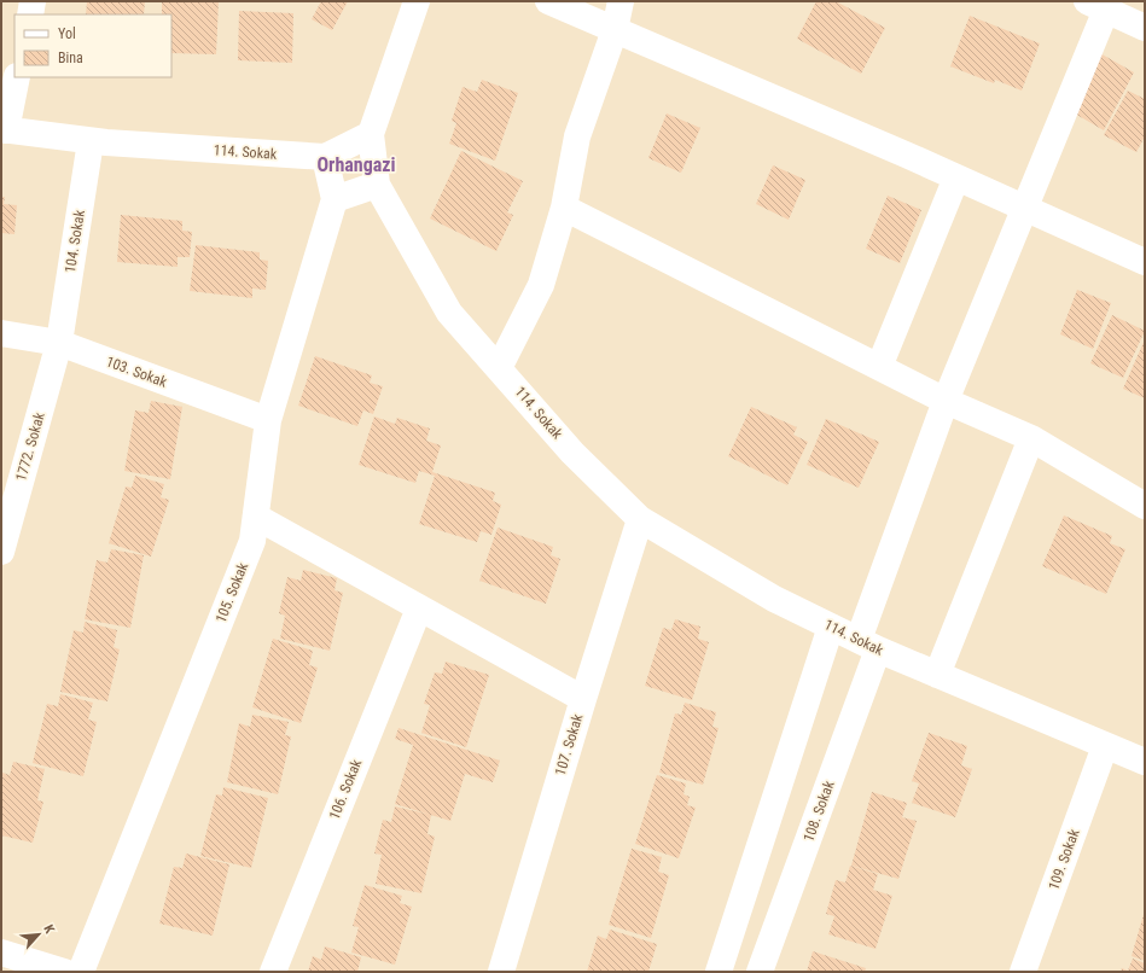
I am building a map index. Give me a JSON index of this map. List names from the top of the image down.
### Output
{
  "streets": {
    "street": [
      "114. Sokak",
      "104. Sokak",
      "103. Sokak",
      "1772. Sokak",
      "105. Sokak",
      "107. Sokak",
      "106. Sokak",
      "108. Sokak",
      "109. Sokak"
    ]
  },
  "crossings": [
    ["114. Sokak", "104. Sokak"],
    ["114. Sokak", "107. Sokak"],
    ["114. Sokak", "108. Sokak"],
    ["114. Sokak", "109. Sokak"],
    ["104. Sokak", "103. Sokak"],
    ["104. Sokak", "1772. Sokak"],
    ["103. Sokak", "1772. Sokak"],
    ["103. Sokak", "105. Sokak"]
  ],
  "districts": ["Orhangazi"],
  "legend": ["Yol", "Bina"],
  "north": "top right"
}
